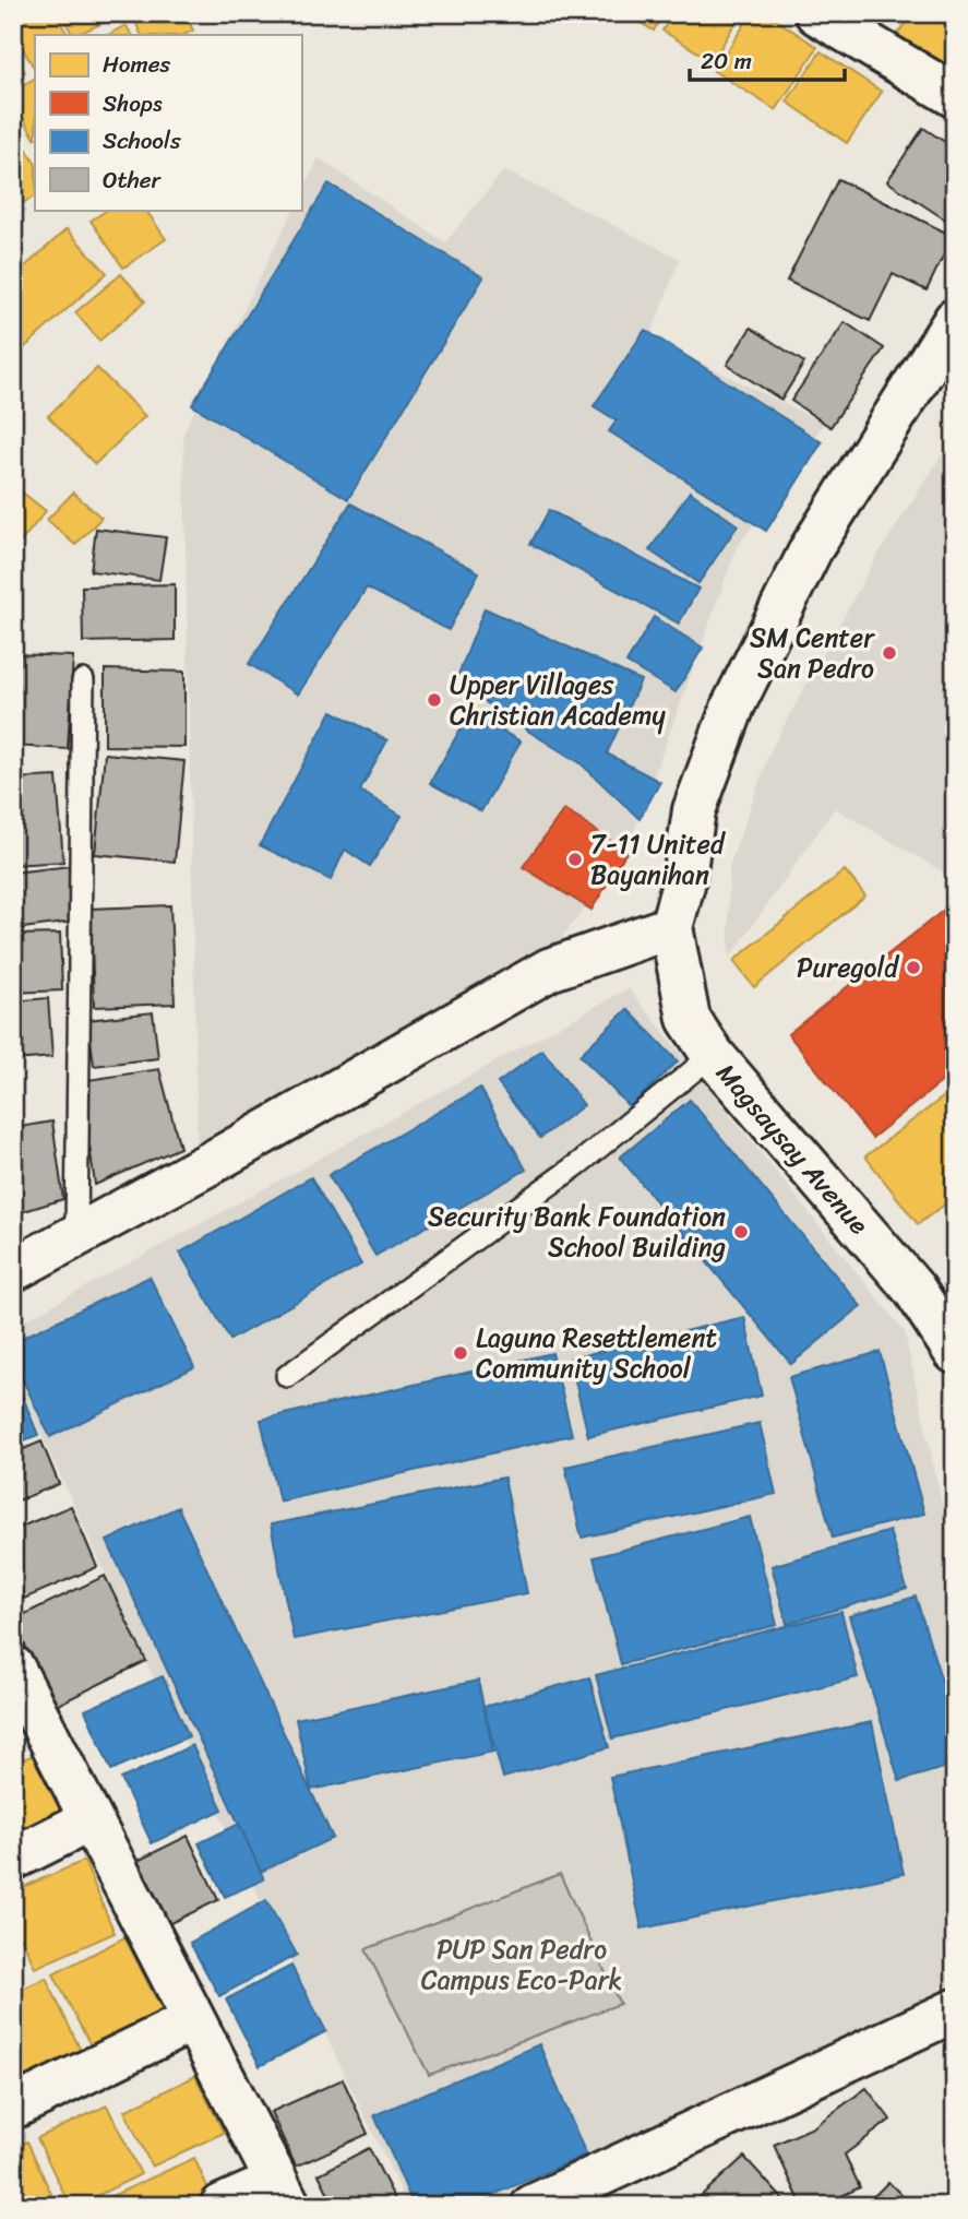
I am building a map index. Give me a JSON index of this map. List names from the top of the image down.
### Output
{
  "streets": {
    "street": ["Magsaysay Avenue"]
  },
  "parks": ["PUP San Pedro Campus Eco-Park"],
  "places": [
    "SM Center San Pedro",
    "Upper Villages Christian Academy",
    "7-11 United Bayanihan",
    "Puregold",
    "Security Bank Foundation School Building",
    "Laguna Resettlement Community School"
  ],
  "legend": [
    "Homes",
    "Shops",
    "Schools",
    "Other"
  ],
  "scale_bar": "20 m"
}
